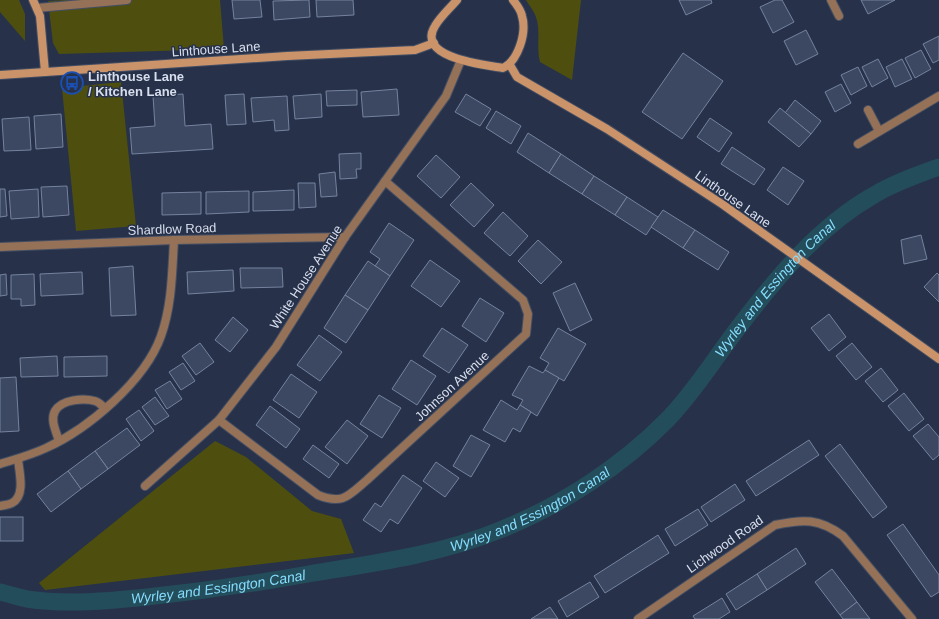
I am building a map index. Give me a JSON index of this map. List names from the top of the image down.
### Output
{
  "streets": {
    "street": [
      "Linthouse Lane",
      "Shardlow Road",
      "White House Avenue",
      "Johnson Avenue",
      "Lichwood Road"
    ]
  },
  "crossings": [
    ["Shardlow Road", "White House Avenue"],
    ["White House Avenue", "Johnson Avenue"]
  ],
  "water": ["Wyrley and Essington Canal"],
  "places": {
    "bus stop": ["Linthouse Lane / Kitchen Lane"]
  }
}
